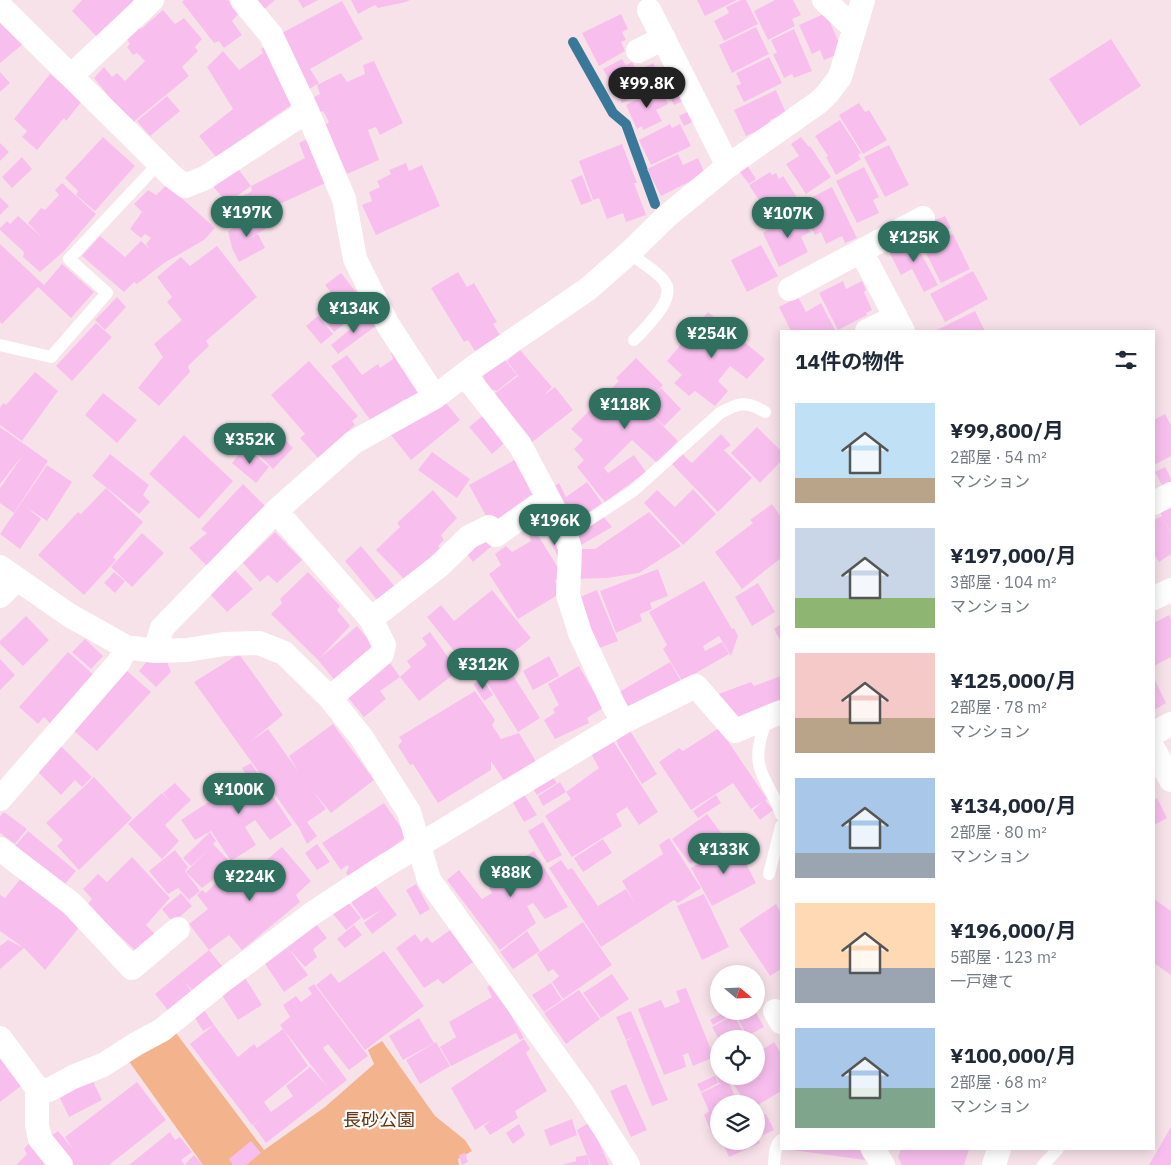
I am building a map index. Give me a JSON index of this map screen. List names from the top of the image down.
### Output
{
  "parks": ["長砂公園"],
  "north": "right",
  "page": {
    "price": [
      "¥99.8K",
      "¥197K",
      "¥107K",
      "¥125K",
      "¥134K",
      "¥254K",
      "¥118K",
      "¥352K",
      "¥196K",
      "¥312K",
      "¥100K",
      "¥133K",
      "¥88K",
      "¥224K"
    ],
    "heading": "14件の物件",
    "list": [
      {
        "name": "¥99,800/月",
        "note": "2部屋 · 54 m² · マンション"
      },
      {
        "name": "¥197,000/月",
        "note": "3部屋 · 104 m² · マンション"
      },
      {
        "name": "¥125,000/月",
        "note": "2部屋 · 78 m² · マンション"
      },
      {
        "name": "¥134,000/月",
        "note": "2部屋 · 80 m² · マンション"
      },
      {
        "name": "¥196,000/月",
        "note": "5部屋 · 123 m² · 一戸建て"
      },
      {
        "name": "¥100,000/月",
        "note": "2部屋 · 68 m² · マンション"
      }
    ]
  }
}
